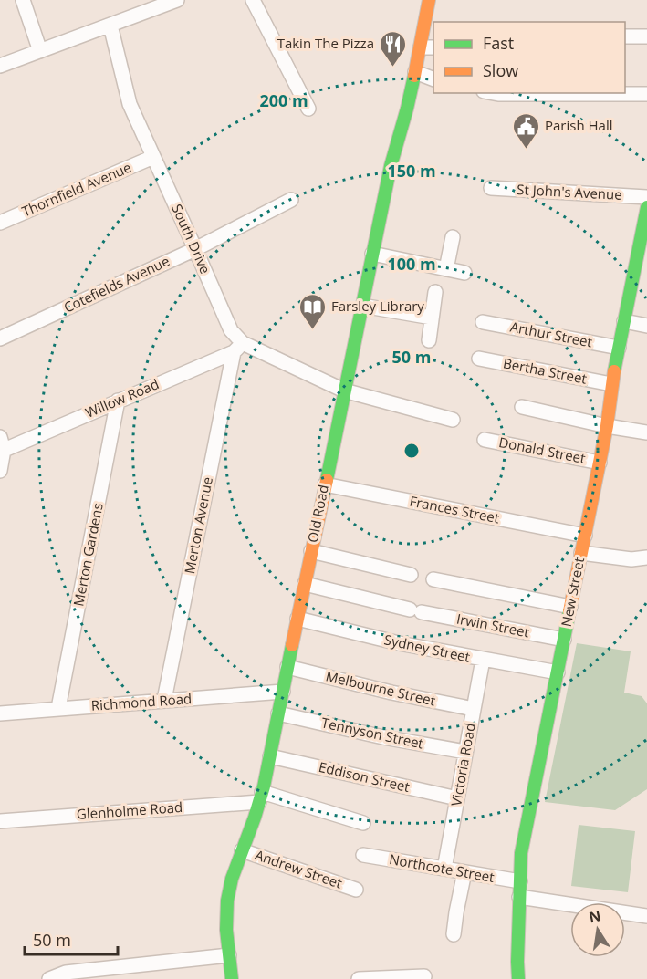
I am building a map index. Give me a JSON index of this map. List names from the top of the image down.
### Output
{
  "streets": {
    "main road": ["Old Road", "New Street"],
    "street": [
      "Thornfield Avenue",
      "St John's Avenue",
      "South Drive",
      "Cotefields Avenue",
      "Arthur Street",
      "Bertha Street",
      "Willow Road",
      "Donald Street",
      "Frances Street",
      "Merton Avenue",
      "Merton Gardens",
      "Irwin Street",
      "Sydney Street",
      "Melbourne Street",
      "Richmond Road",
      "Tennyson Street",
      "Victoria Road",
      "Eddison Street",
      "Glenholme Road",
      "Northcote Street",
      "Andrew Street"
    ]
  },
  "crossings": [
    ["Thornfield Avenue", "South Drive"],
    ["South Drive", "Cotefields Avenue"],
    ["South Drive", "Willow Road"],
    ["South Drive", "Old Road"],
    ["South Drive", "Merton Avenue"],
    ["Arthur Street", "New Street"],
    ["Bertha Street", "New Street"],
    ["Willow Road", "Merton Avenue"],
    ["Willow Road", "Merton Gardens"],
    ["Donald Street", "New Street"],
    ["Frances Street", "Old Road"],
    ["Frances Street", "New Street"],
    ["Old Road", "Irwin Street"],
    ["Old Road", "Sydney Street"],
    ["Old Road", "Melbourne Street"],
    ["Old Road", "Richmond Road"],
    ["Old Road", "Tennyson Street"],
    ["Old Road", "Eddison Street"],
    ["Old Road", "Glenholme Road"],
    ["Old Road", "Andrew Street"],
    ["Merton Avenue", "Richmond Road"],
    ["Merton Gardens", "Richmond Road"],
    ["New Street", "Irwin Street"],
    ["New Street", "Sydney Street"],
    ["New Street", "Northcote Street"],
    ["Sydney Street", "Victoria Road"],
    ["Melbourne Street", "Victoria Road"],
    ["Tennyson Street", "Victoria Road"],
    ["Victoria Road", "Eddison Street"],
    ["Victoria Road", "Northcote Street"]
  ],
  "places": {
    "restaurant": ["Takin The Pizza"],
    "public building": ["Parish Hall"],
    "library": ["Farsley Library"]
  },
  "legend": ["Fast", "Slow"],
  "scale_bar": "50 m",
  "north": "top",
  "rings": [
    "200 m",
    "150 m",
    "100 m",
    "50 m"
  ]
}
